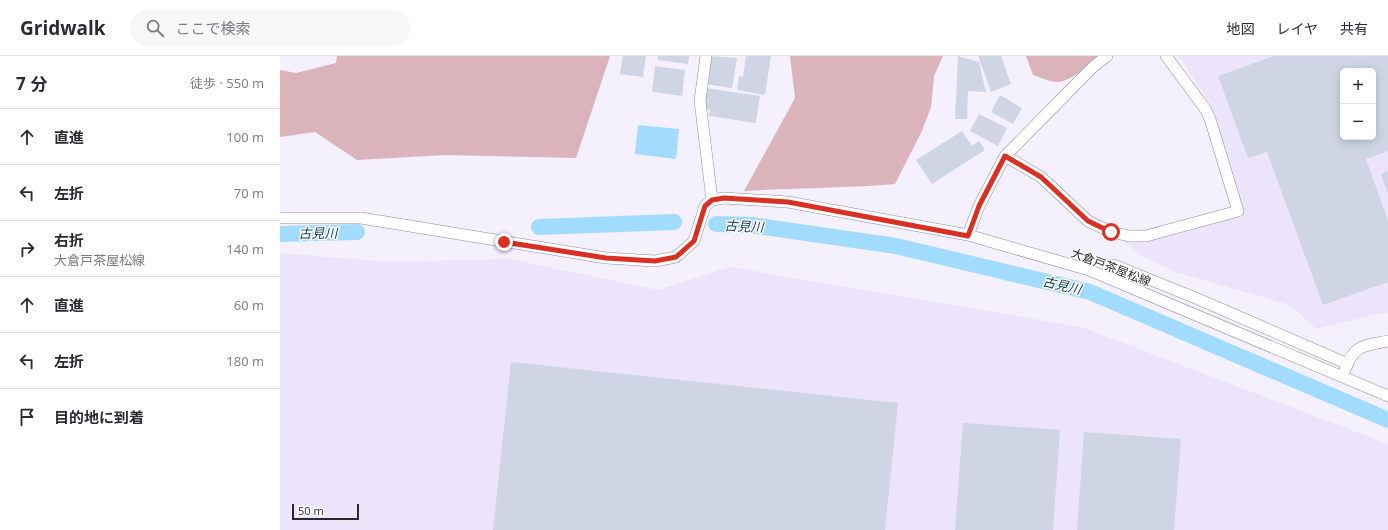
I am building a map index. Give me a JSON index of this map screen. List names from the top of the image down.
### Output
{
  "streets": {
    "street": ["大倉戸茶屋松線"]
  },
  "water": ["古見川"],
  "scale_bar": "50 m",
  "page": {
    "header": "Gridwalk",
    "search": "ここで検索",
    "nav": ["地図", "レイヤ", "共有"],
    "heading": ["7 分", "徒歩 · 550 m"],
    "map_buttons": ["+", "−"],
    "list": [
      ["直進", "100 m"],
      ["左折", "70 m"],
      ["右折", "大倉戸茶屋松線", "140 m"],
      ["直進", "60 m"],
      ["左折", "180 m"],
      "目的地に到着"
    ],
    "scale": "50 m"
  }
}
